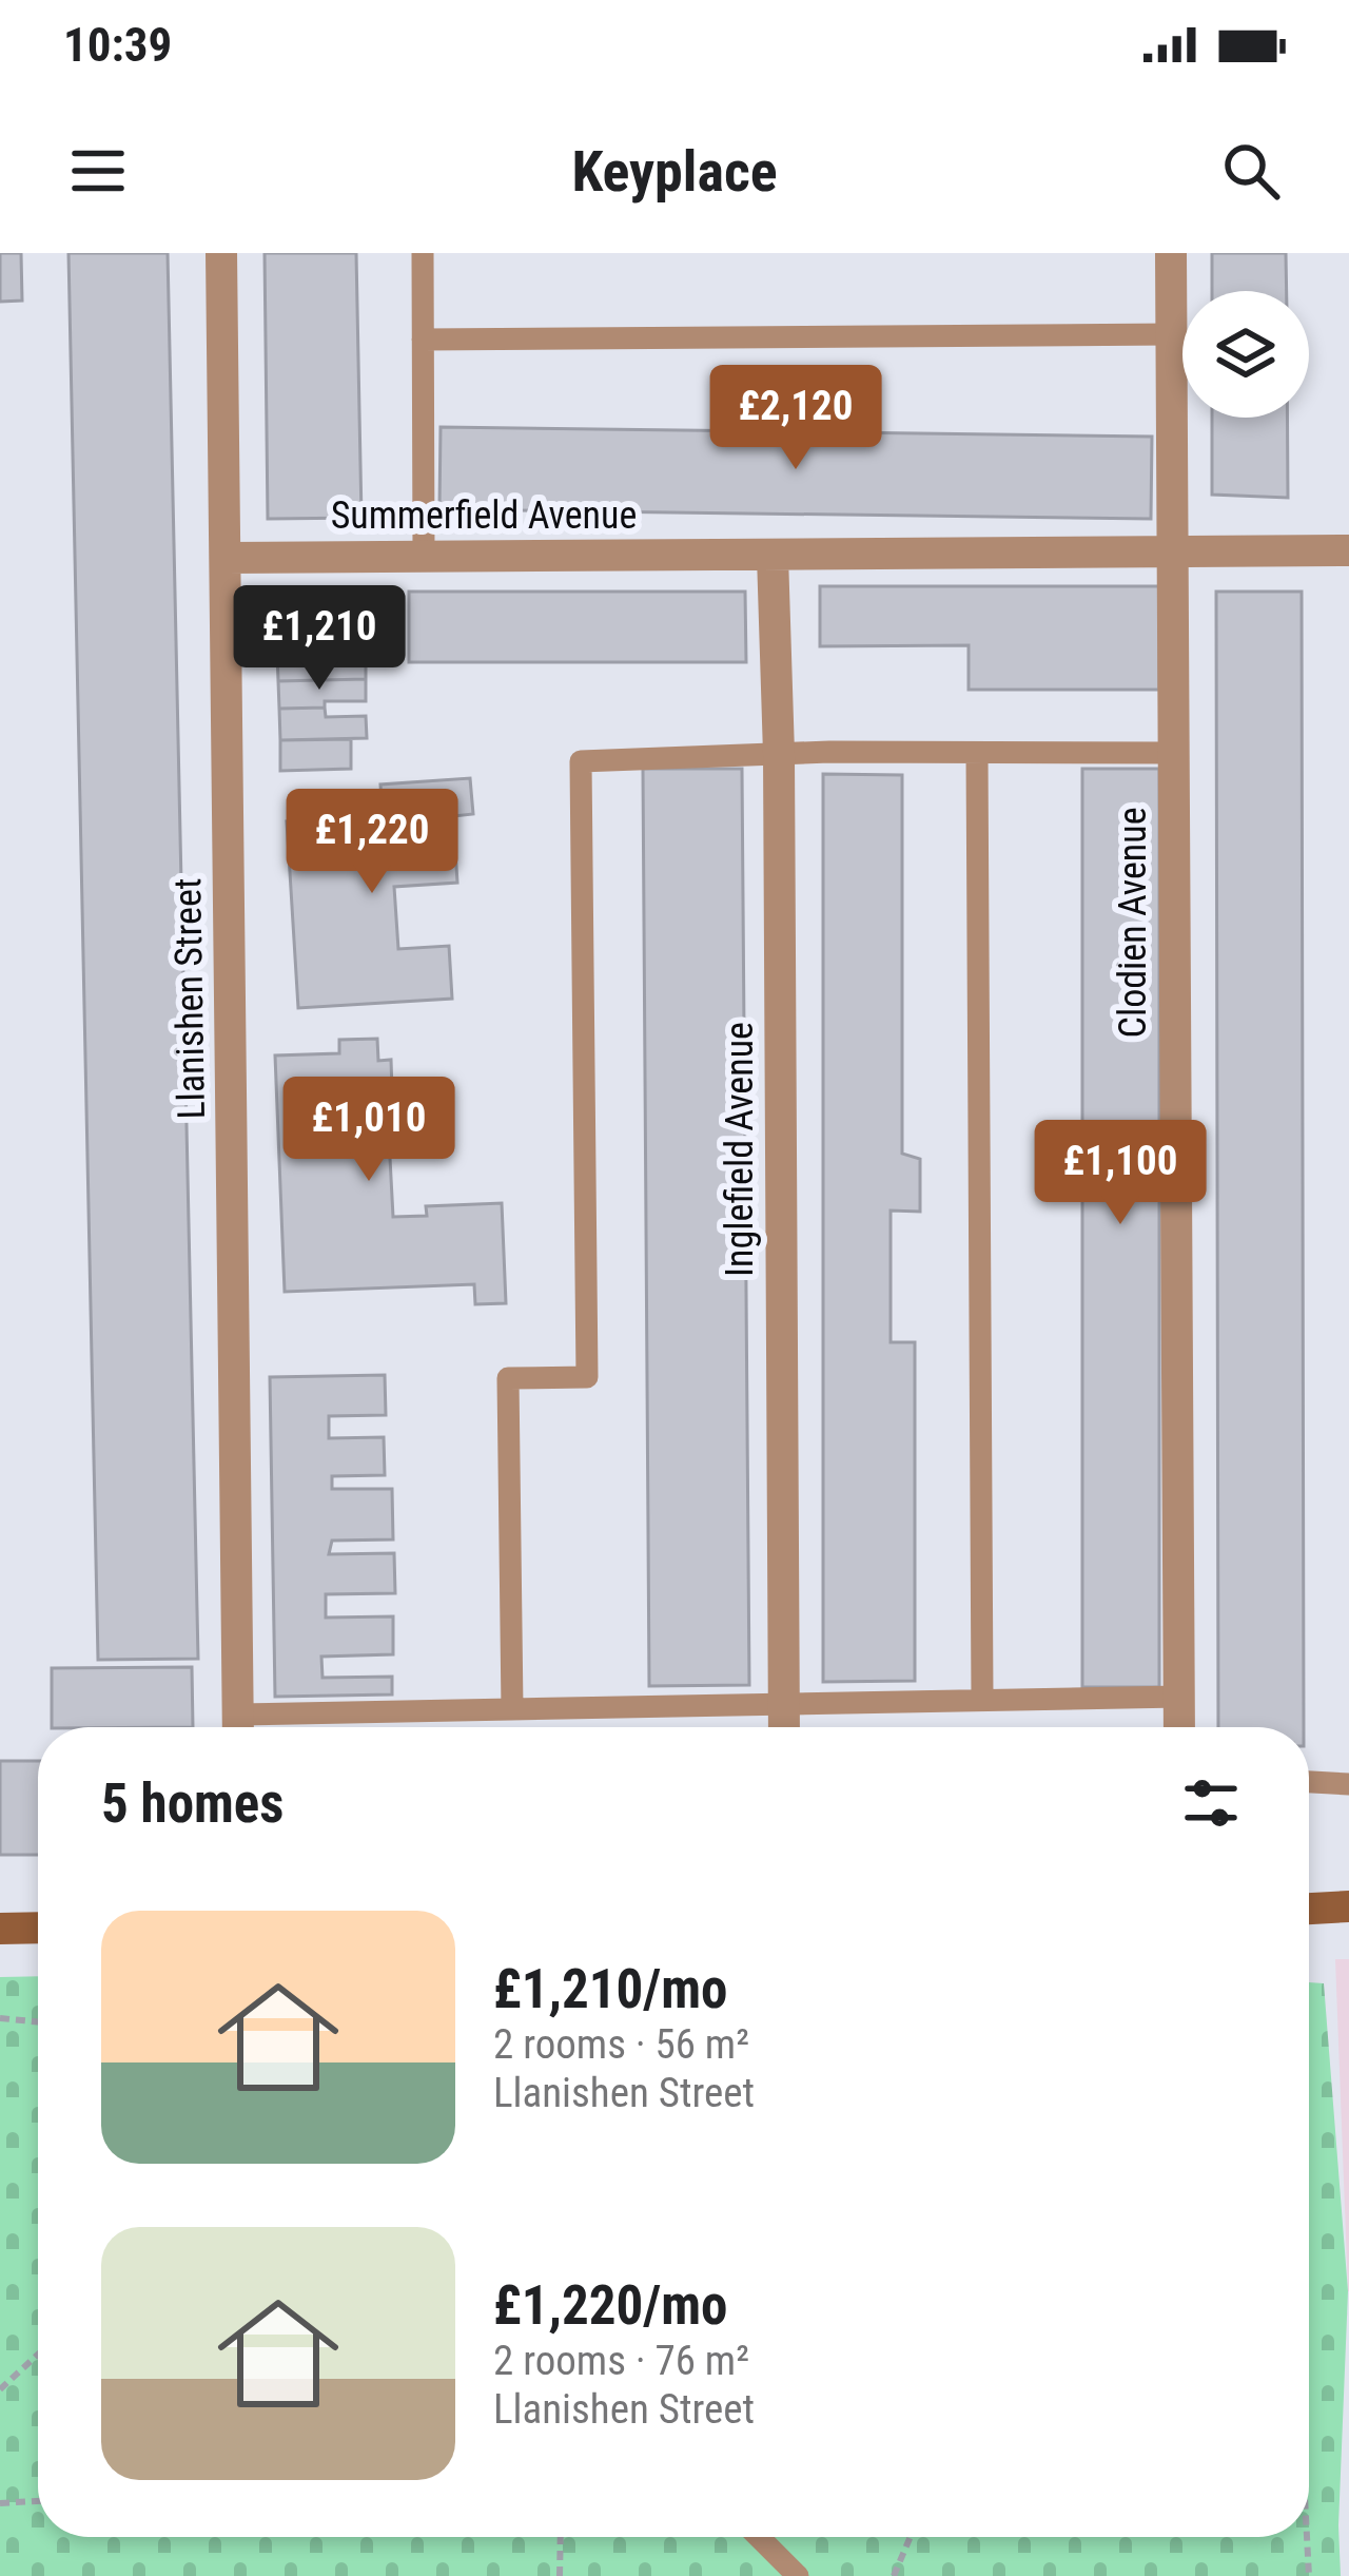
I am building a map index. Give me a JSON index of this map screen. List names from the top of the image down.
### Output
{
  "streets": {
    "street": [
      "Summerfield Avenue",
      "Clodien Avenue",
      "Llanishen Street",
      "Inglefield Avenue"
    ]
  },
  "crossings": [
    ["Summerfield Avenue", "Clodien Avenue"],
    ["Summerfield Avenue", "Llanishen Street"],
    ["Summerfield Avenue", "Inglefield Avenue"]
  ],
  "page": {
    "status": "10:39",
    "header": "Keyplace",
    "price": [
      "£2,120",
      "£1,210",
      "£1,220",
      "£1,010",
      "£1,100"
    ],
    "heading": "5 homes",
    "list": [
      {
        "name": "£1,210/mo",
        "note": "2 rooms · 56 m² · Llanishen Street"
      },
      {
        "name": "£1,220/mo",
        "note": "2 rooms · 76 m² · Llanishen Street"
      }
    ]
  }
}
